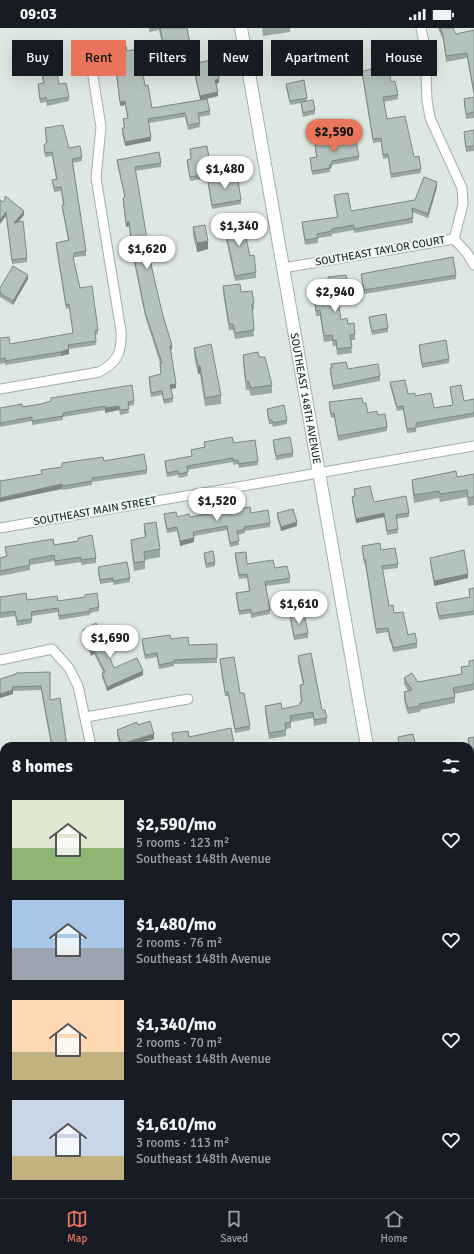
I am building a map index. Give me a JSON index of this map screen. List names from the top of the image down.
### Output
{
  "streets": {
    "main road": ["SOUTHEAST 148TH AVENUE"],
    "street": ["SOUTHEAST TAYLOR COURT", "SOUTHEAST MAIN STREET"]
  },
  "crossings": [
    ["SOUTHEAST TAYLOR COURT", "SOUTHEAST 148TH AVENUE"],
    ["SOUTHEAST 148TH AVENUE", "SOUTHEAST MAIN STREET"]
  ],
  "page": {
    "status": "09:03",
    "chip": [
      "Buy",
      "Rent",
      "Filters",
      "New",
      "Apartment",
      "House"
    ],
    "price": [
      "$2,590",
      "$1,480",
      "$1,340",
      "$1,620",
      "$2,940",
      "$1,520",
      "$1,610",
      "$1,690"
    ],
    "heading": "8 homes",
    "list": [
      {
        "name": "$2,590/mo",
        "note": "5 rooms · 123 m² · Southeast 148th Avenue"
      },
      {
        "name": "$1,480/mo",
        "note": "2 rooms · 76 m² · Southeast 148th Avenue"
      },
      {
        "name": "$1,340/mo",
        "note": "2 rooms · 70 m² · Southeast 148th Avenue"
      },
      {
        "name": "$1,610/mo",
        "note": "3 rooms · 113 m² · Southeast 148th Avenue"
      }
    ],
    "tabs": ["Map", "Saved", "Home"]
  }
}
